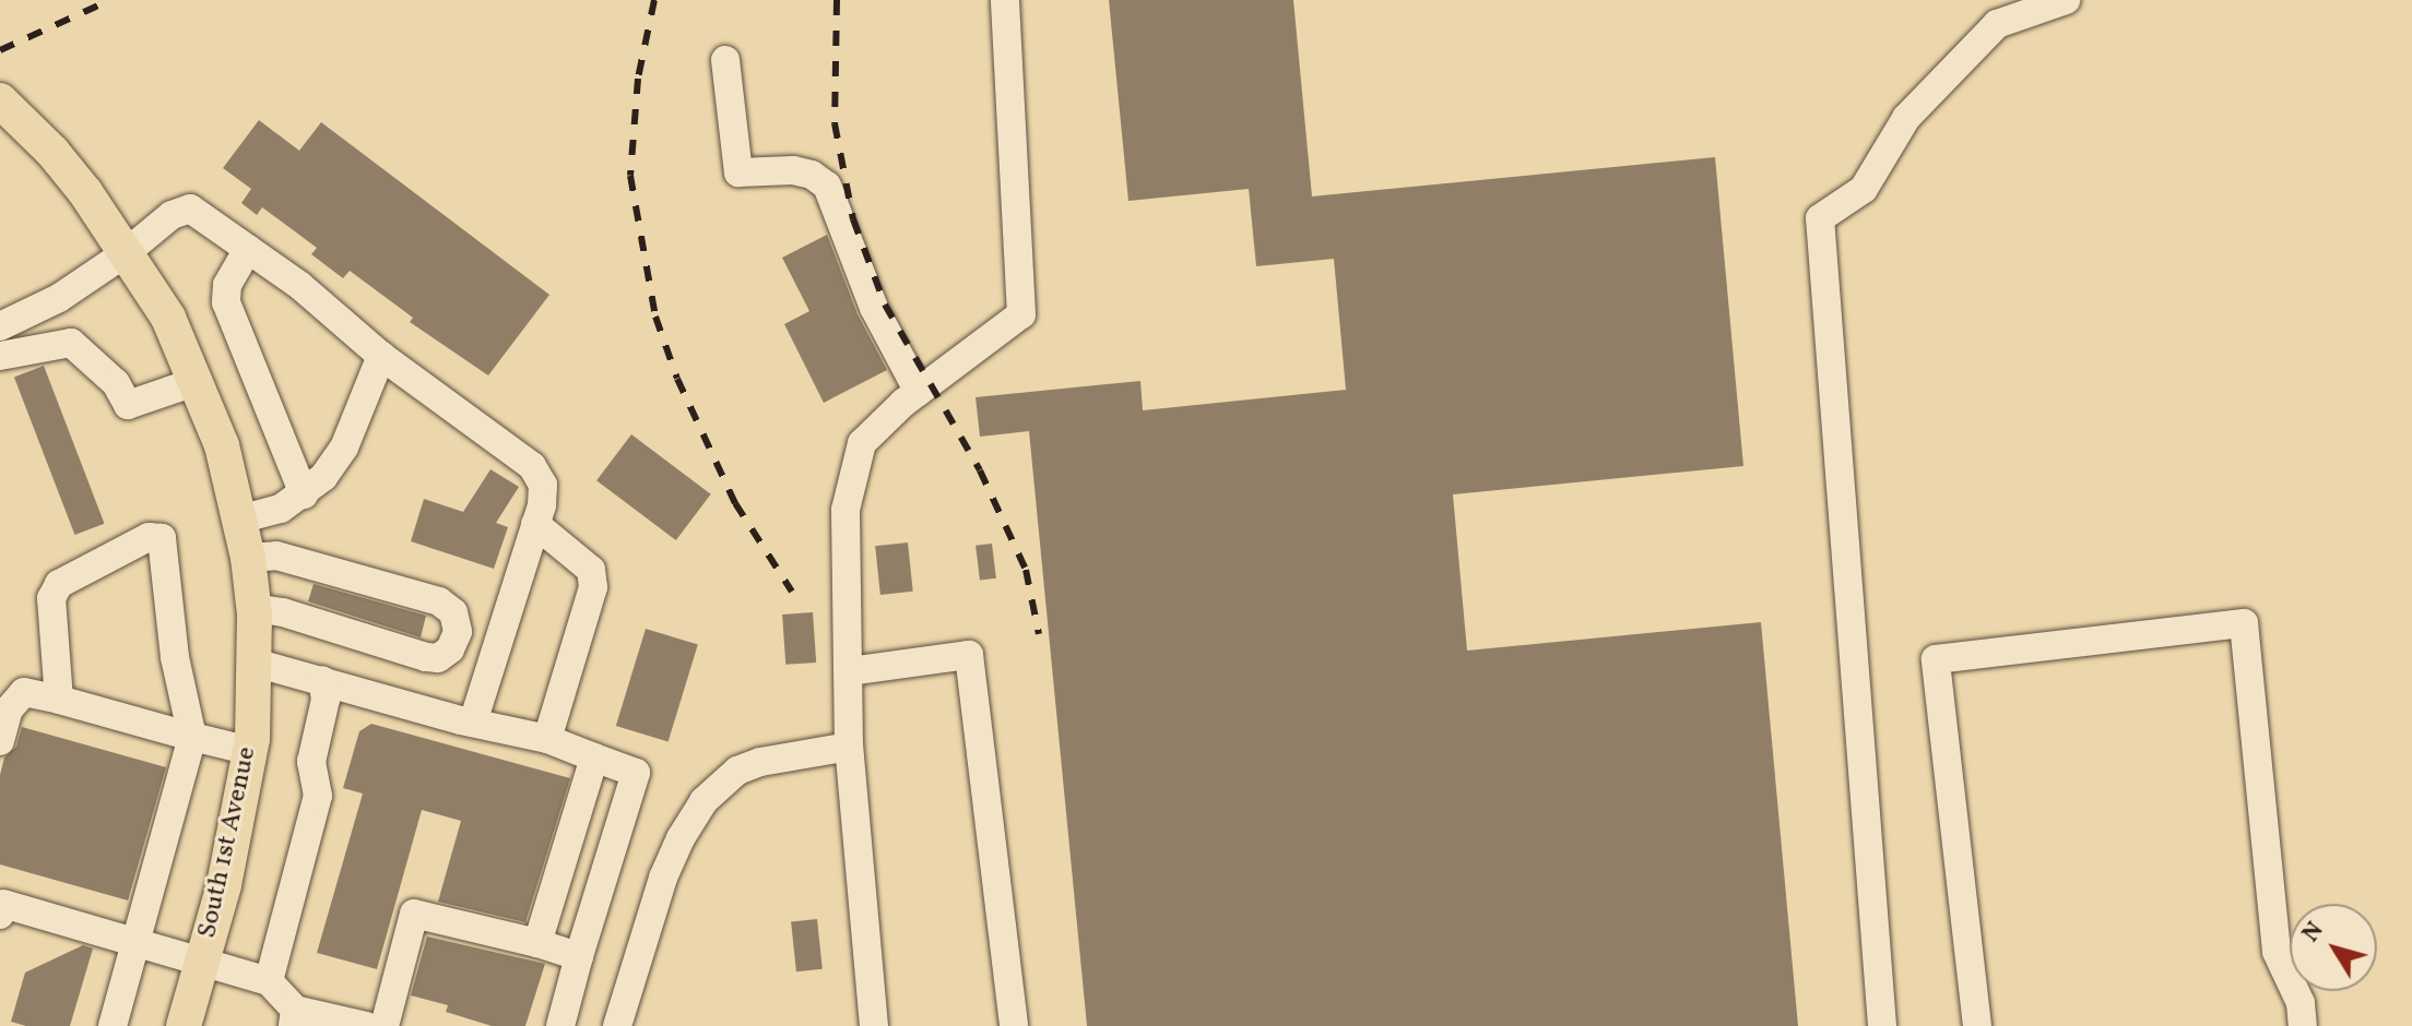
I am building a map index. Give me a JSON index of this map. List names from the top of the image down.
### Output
{
  "streets": {
    "main road": ["South 1st Avenue"]
  },
  "north": "top left"
}
